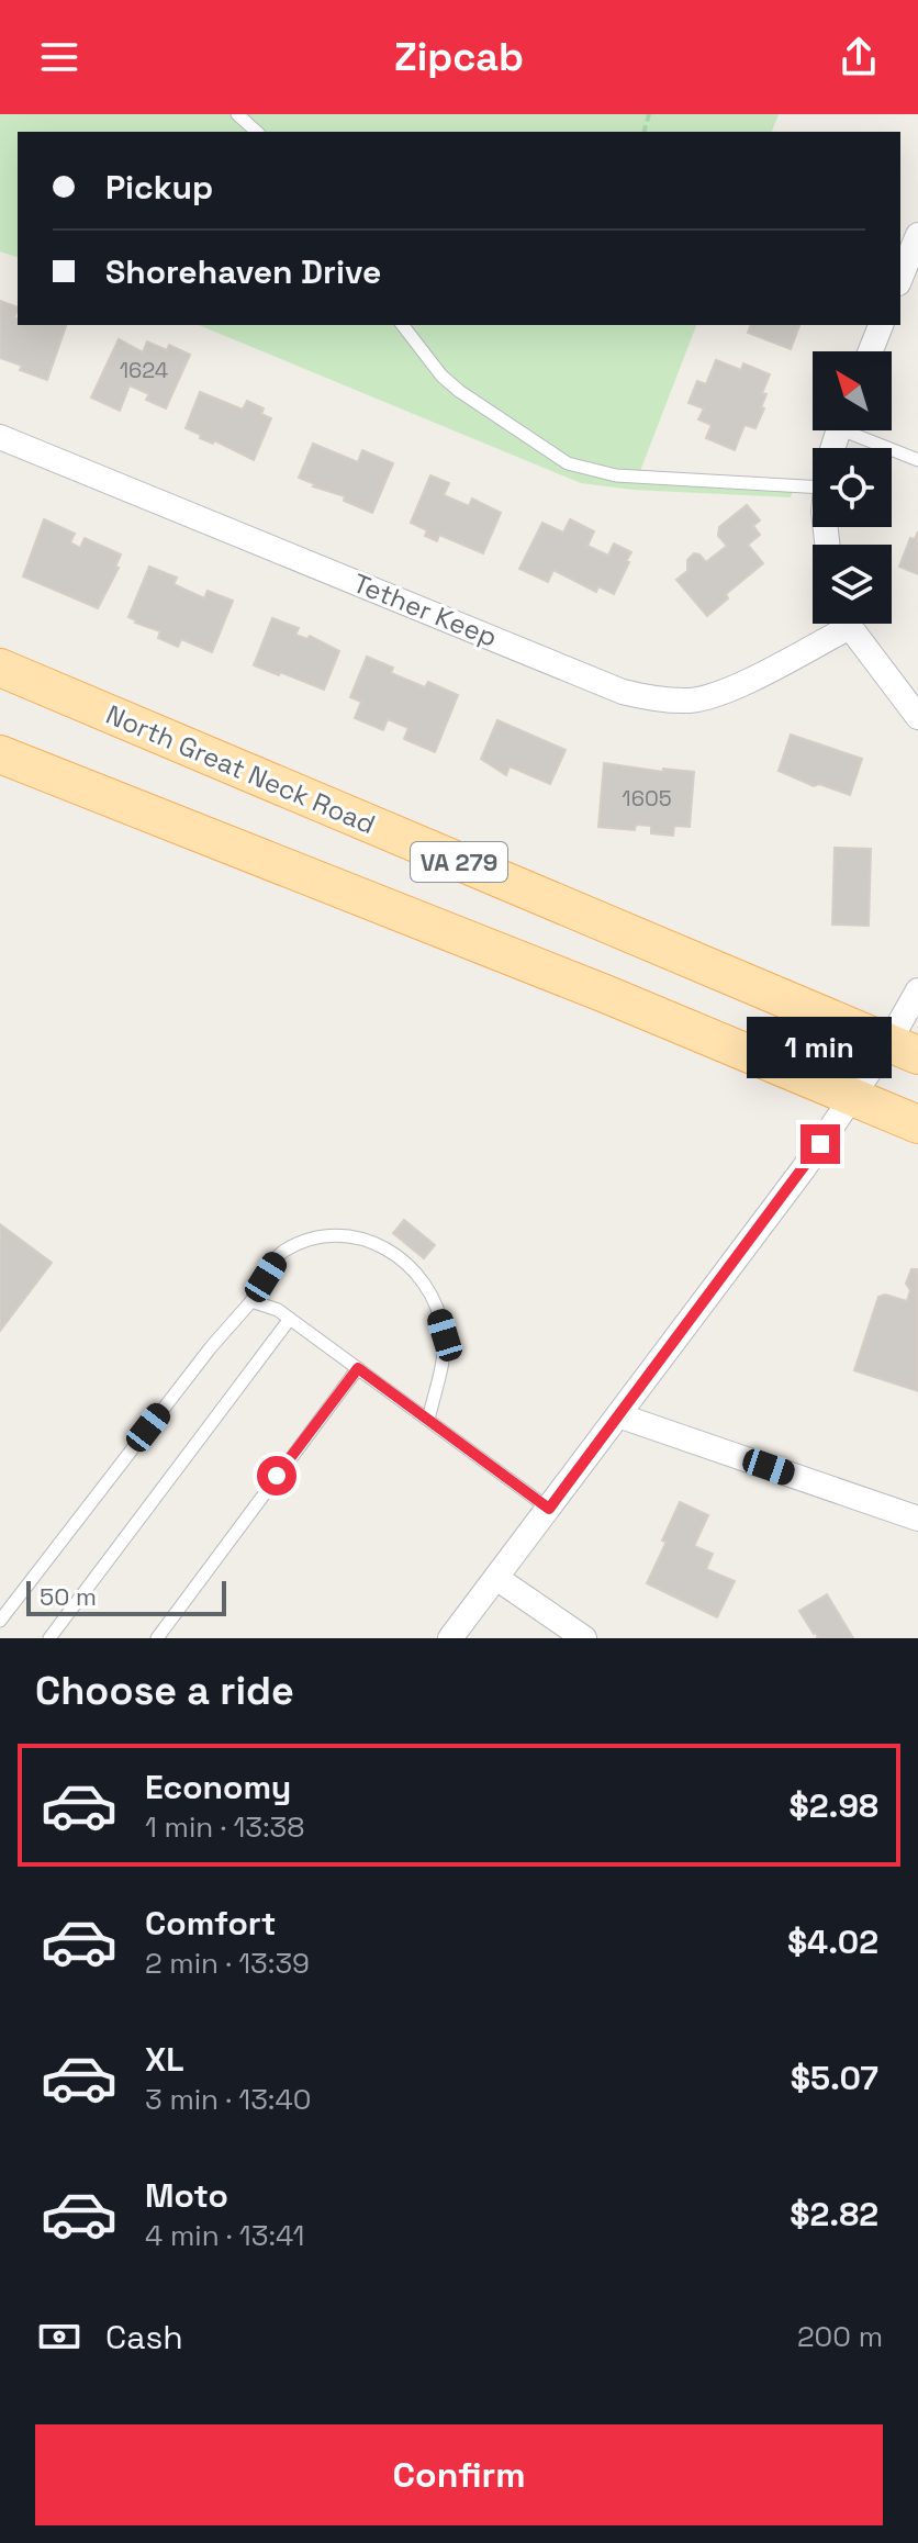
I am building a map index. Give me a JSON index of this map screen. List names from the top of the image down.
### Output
{
  "streets": {
    "main road": ["North Great Neck Road", "VA 279"],
    "street": ["Tether Keep"]
  },
  "house_numbers": ["1624", "1605"],
  "scale_bar": "50 m",
  "north": "top left",
  "page": {
    "header": "Zipcab",
    "banner": ["Pickup", "Shorehaven Drive"],
    "bubble": "1 min",
    "scale": "50 m",
    "heading": "Choose a ride",
    "list": [
      {
        "name": "Economy",
        "note": "1 min · 13:38",
        "value": "$2.98"
      },
      {
        "name": "Comfort",
        "note": "2 min · 13:39",
        "value": "$4.02"
      },
      {
        "name": "XL",
        "note": "3 min · 13:40",
        "value": "$5.07"
      },
      {
        "name": "Moto",
        "note": "4 min · 13:41",
        "value": "$2.82"
      }
    ],
    "pay": ["Cash", "200 m"],
    "buttons": "Confirm"
  }
}
